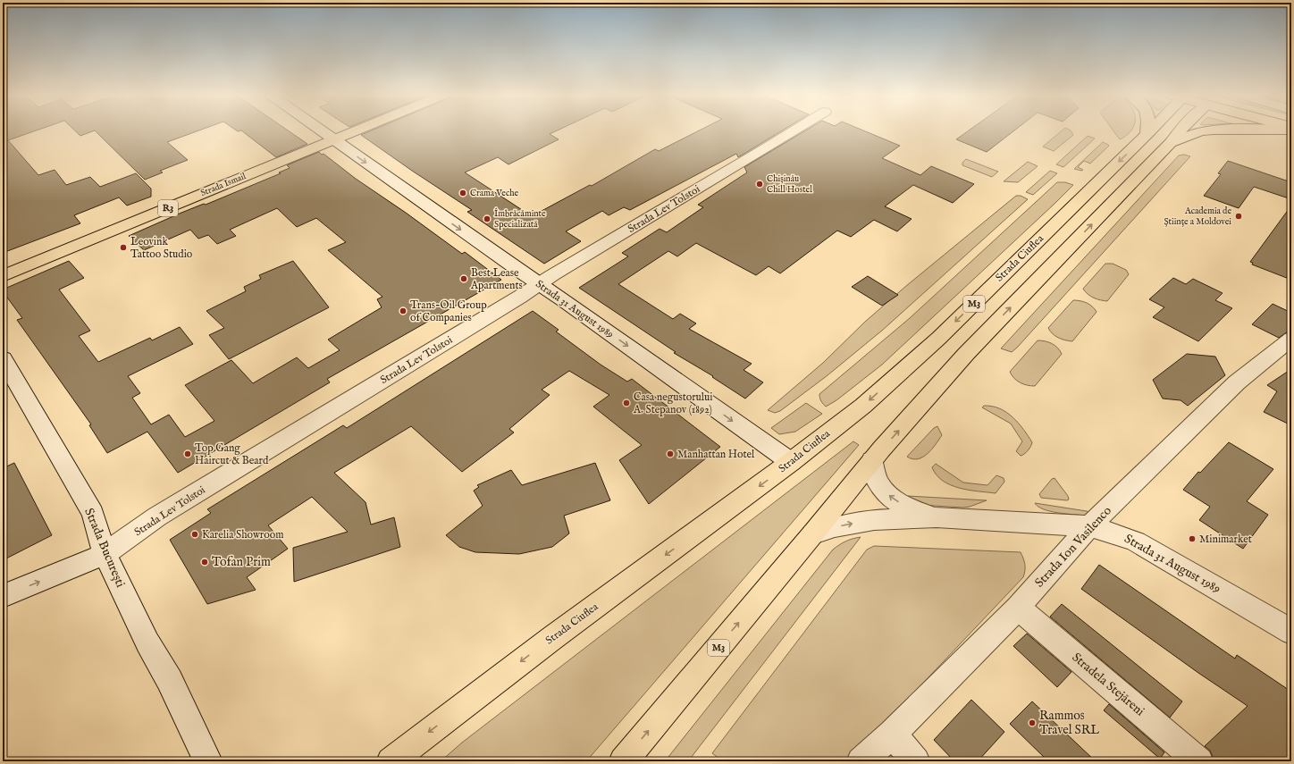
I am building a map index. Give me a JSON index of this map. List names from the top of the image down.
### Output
{
  "streets": {
    "main road": [
      "Strada Ismail",
      "R3",
      "Strada Ciuflea",
      "M3"
    ],
    "street": [
      "Strada Lev Tolstoi",
      "Strada 31 August 1989",
      "Strada Ion Vasilenco",
      "Strada București",
      "Stradela Stejăreni"
    ]
  },
  "crossings": [
    ["Strada Ismail", "Strada 31 August 1989"],
    ["Strada Lev Tolstoi", "Strada 31 August 1989"],
    ["Strada Lev Tolstoi", "Strada București"],
    ["Strada Ciuflea", "Strada 31 August 1989"],
    ["M3", "Strada 31 August 1989"],
    ["Strada 31 August 1989", "Strada Ion Vasilenco"],
    ["Strada Ion Vasilenco", "Stradela Stejăreni"]
  ],
  "places": [
    "Chișinău Chill Hostel",
    "Crama Veche",
    "Academia de Științe a Moldovei",
    "Îmbrăcăminte Specializată",
    "Leovink Tattoo Studio",
    "Best Lease Apartments",
    "Trans-Oil Group of Companies",
    "Casa negustorului A. Stepanov (1892)",
    "Top Gang Haircut & Beard",
    "Manhattan Hotel",
    "Karelia Showroom",
    "Minimarket",
    "Tofan Prim",
    "Rammos Travel SRL"
  ]
}
